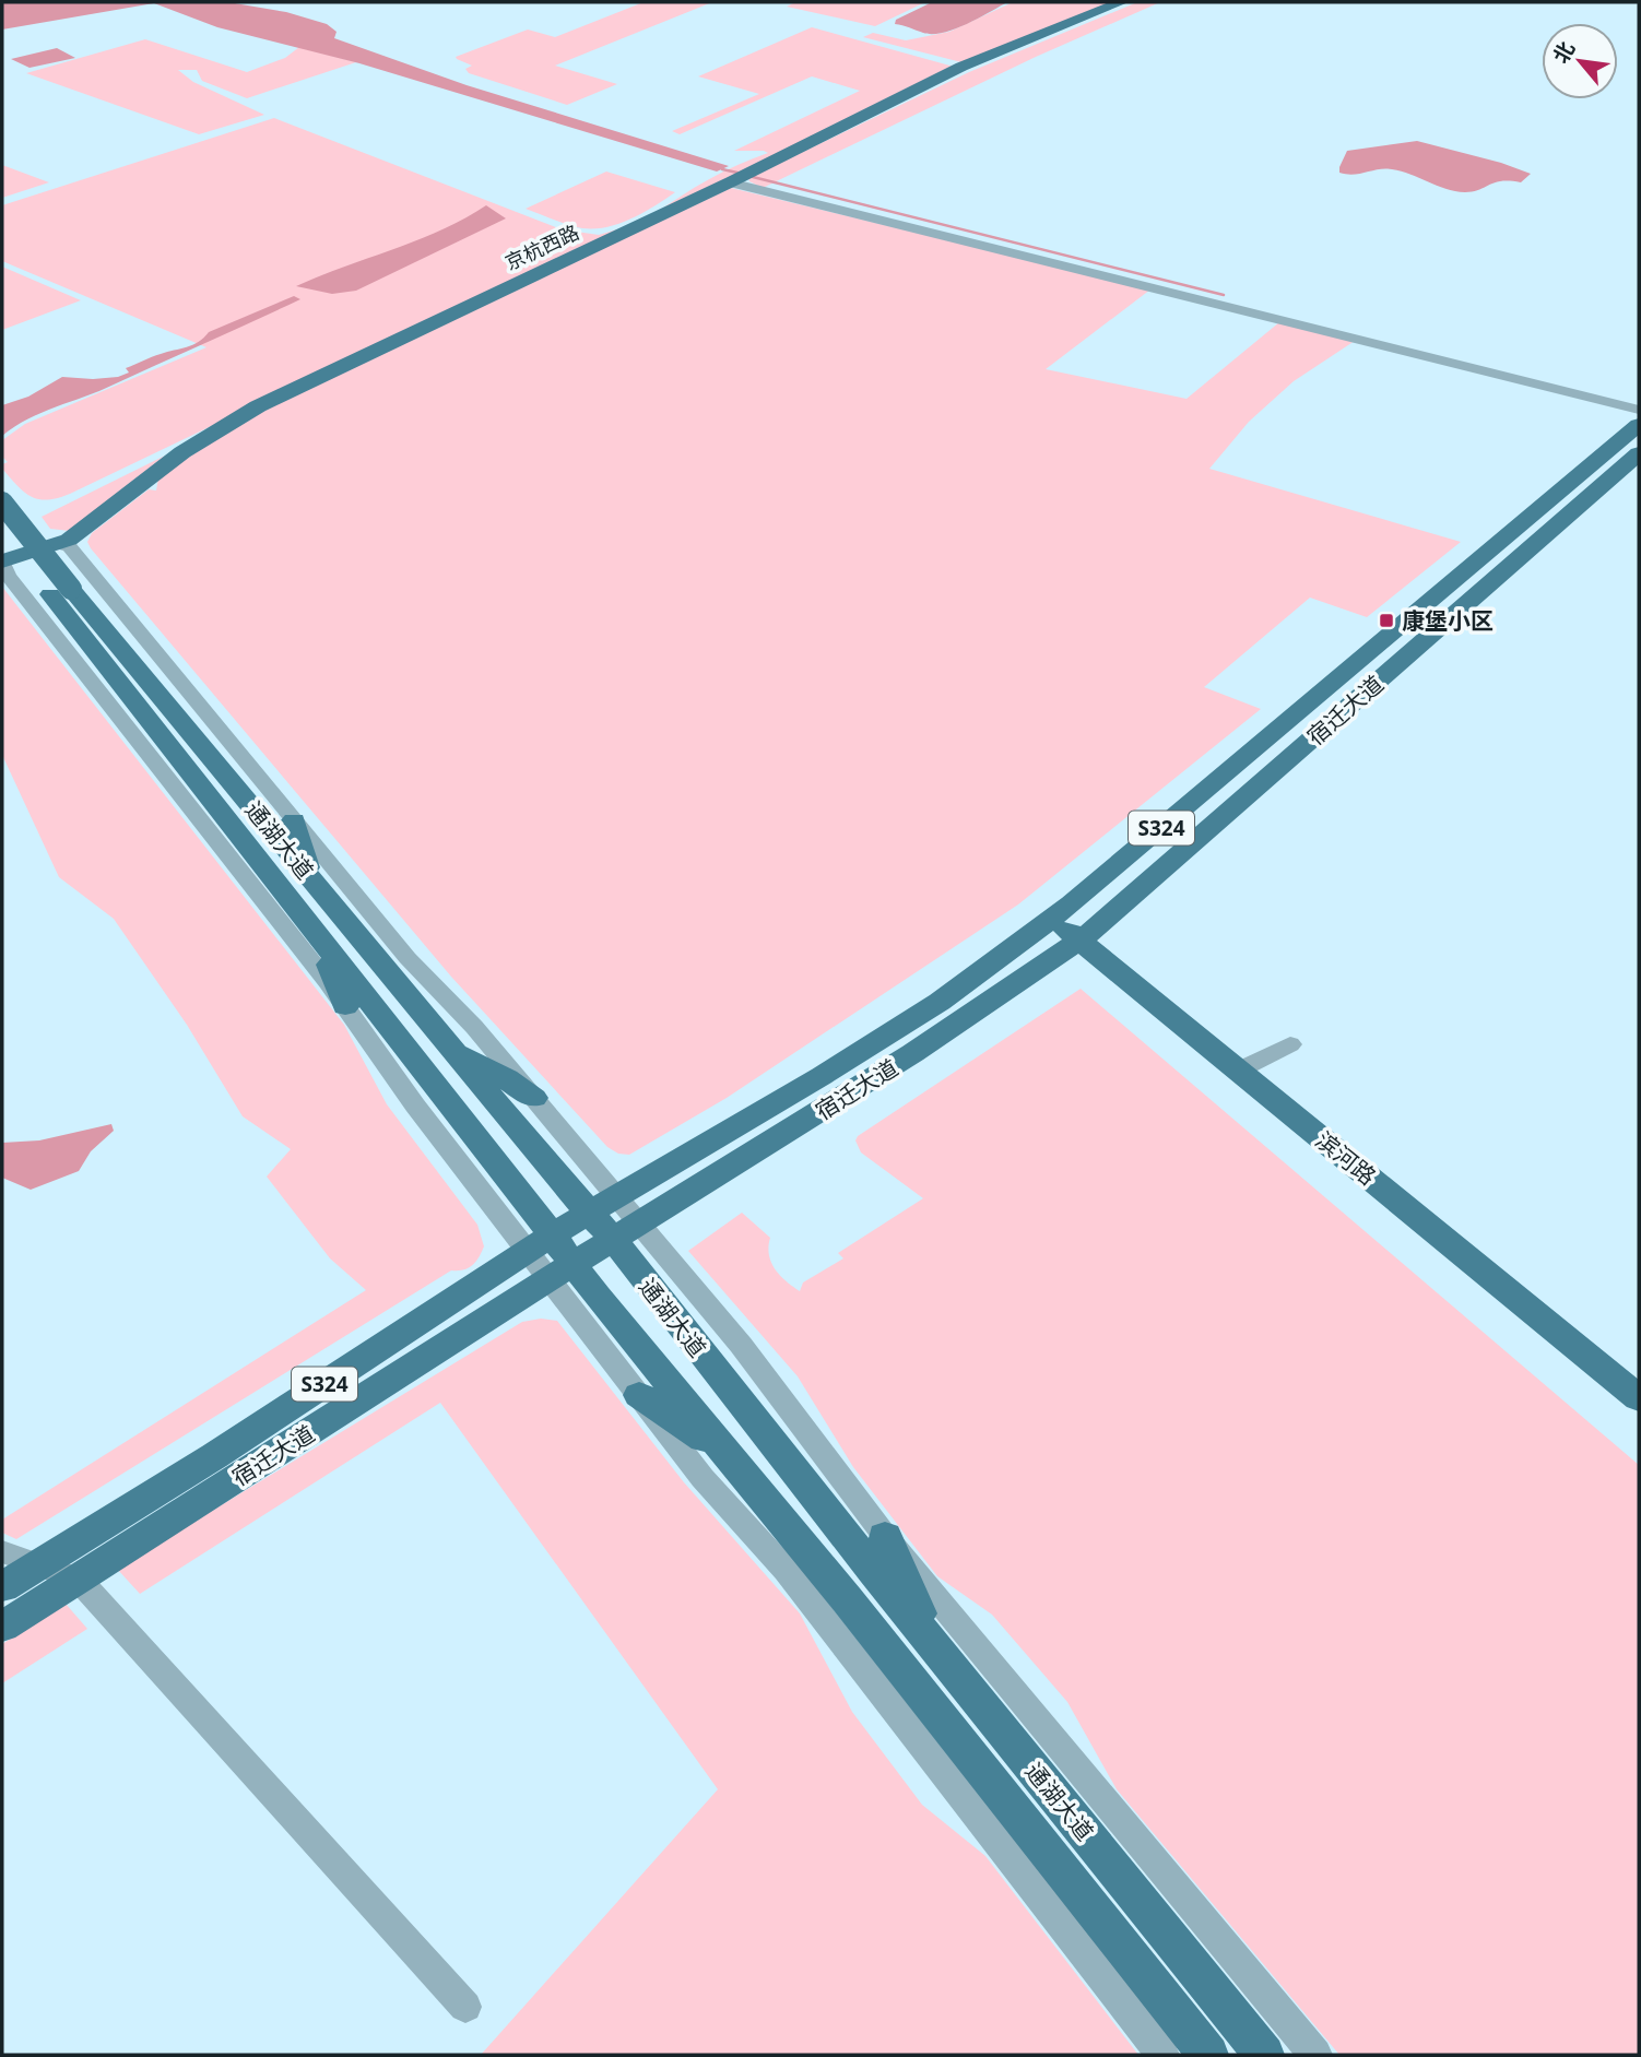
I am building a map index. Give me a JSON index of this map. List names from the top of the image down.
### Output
{
  "streets": {
    "main road": [
      "京杭西路",
      "宿迁大道",
      "S324",
      "通湖大道",
      "滨河路"
    ]
  },
  "crossings": [
    ["宿迁大道", "通湖大道"],
    ["宿迁大道", "滨河路"]
  ],
  "places": {
    "transit": ["康堡小区"]
  },
  "north": "top left"
}
